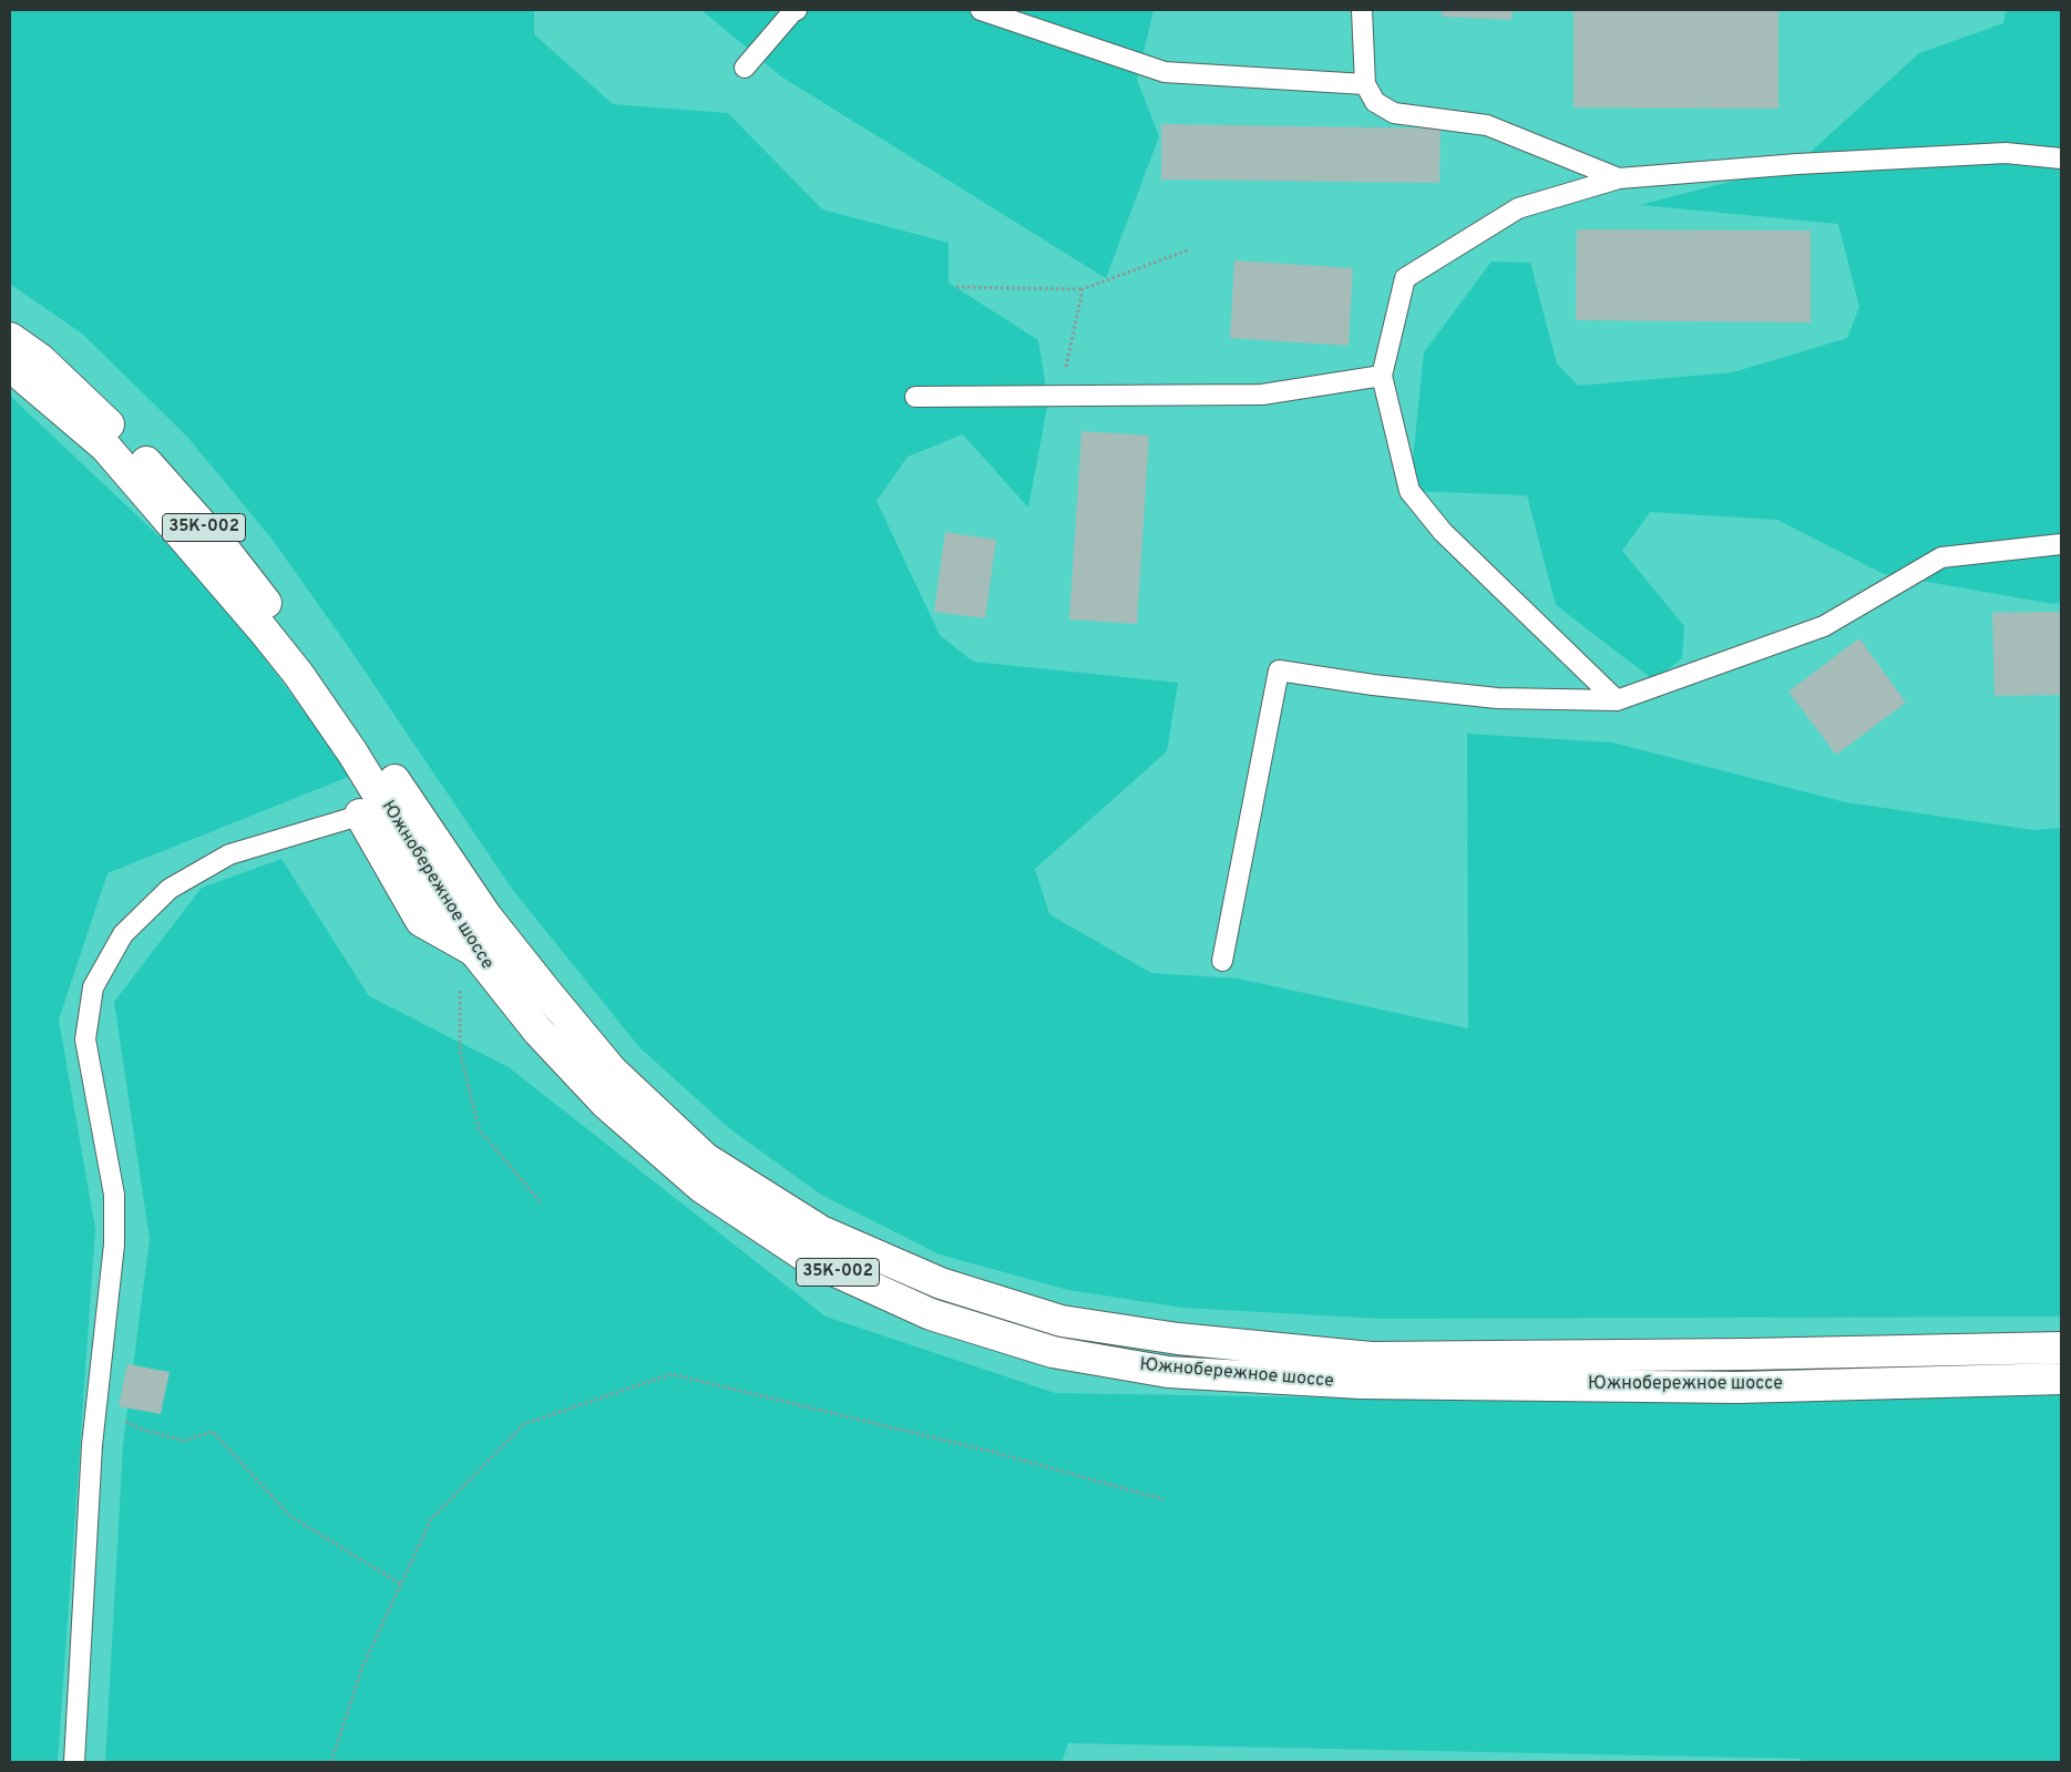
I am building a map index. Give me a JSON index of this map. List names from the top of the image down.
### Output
{
  "streets": {
    "highway": ["35К-002", "Южнобережное шоссе"]
  }
}
